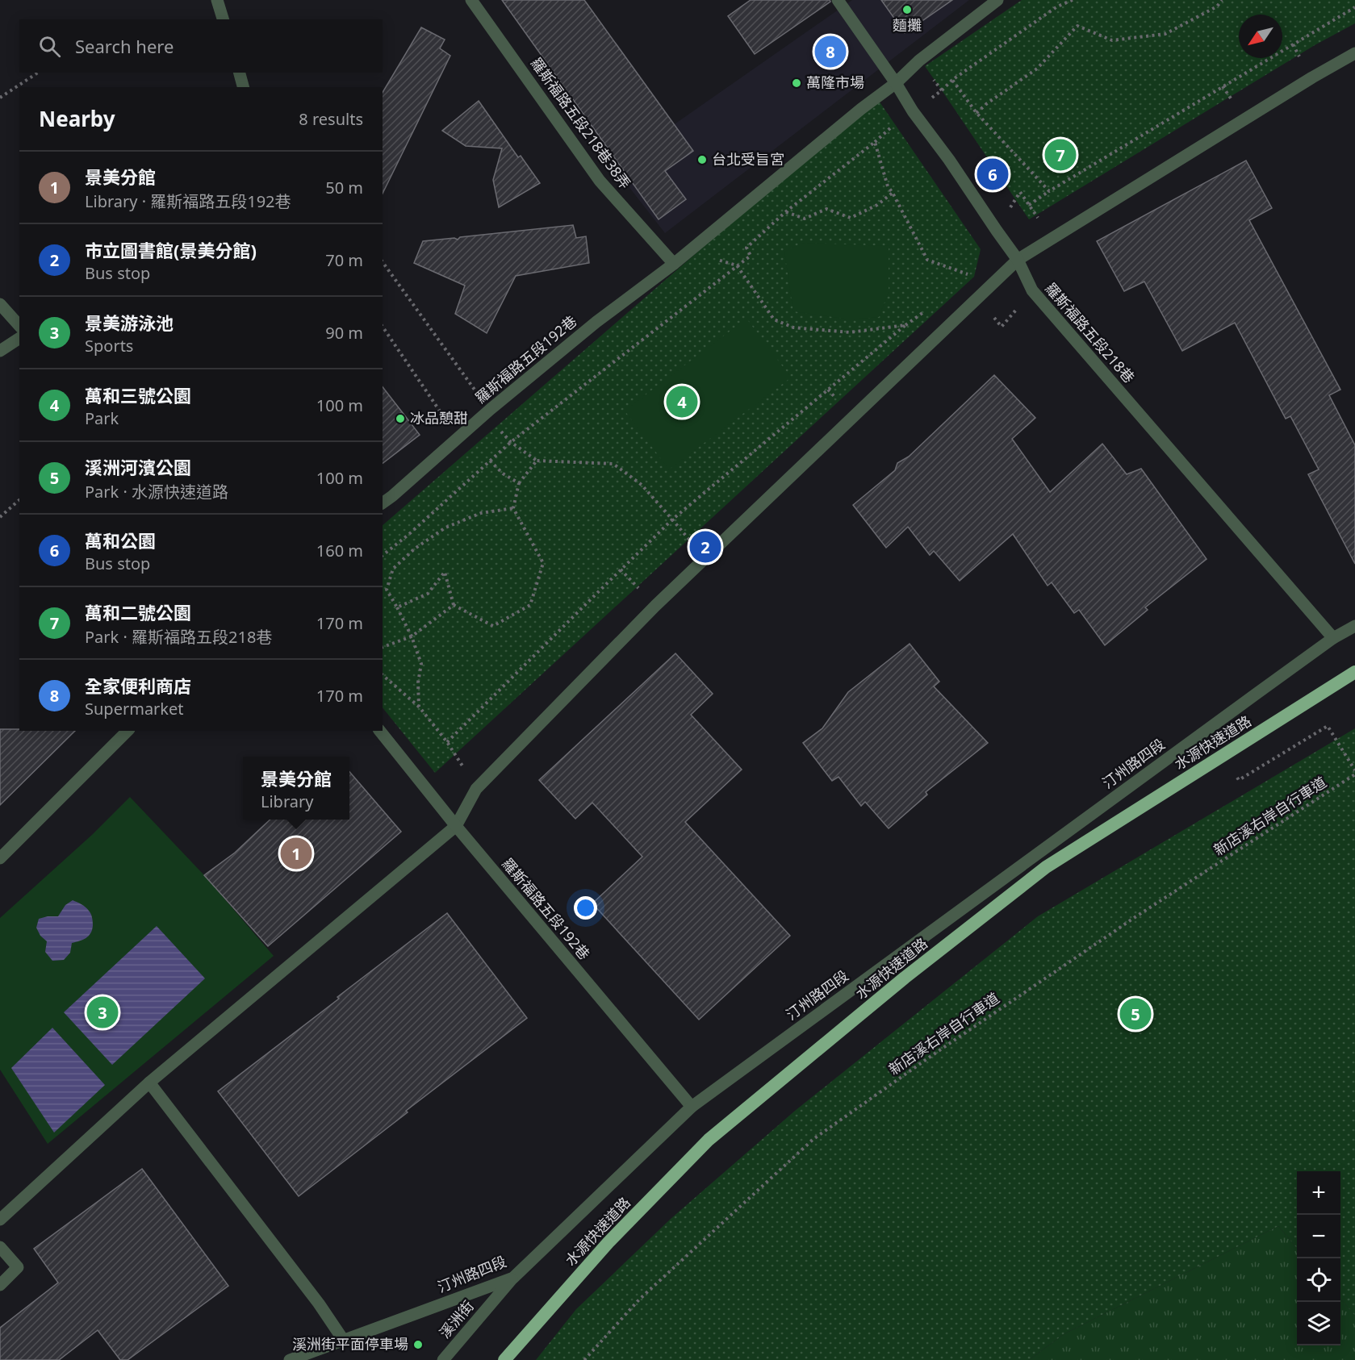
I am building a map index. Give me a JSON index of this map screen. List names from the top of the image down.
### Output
{
  "streets": {
    "highway": ["水源快速道路"],
    "street": [
      "羅斯福路五段218巷38弄",
      "羅斯福路五段218巷",
      "羅斯福路五段192巷",
      "汀州路四段",
      "溪洲街"
    ],
    "path": ["新店溪右岸自行車道"]
  },
  "crossings": [
    ["羅斯福路五段218巷38弄", "羅斯福路五段192巷"],
    ["羅斯福路五段218巷", "汀州路四段"],
    ["羅斯福路五段192巷", "汀州路四段"],
    ["汀州路四段", "溪洲街"]
  ],
  "places": [
    "麵攤",
    "萬隆市場",
    "台北受旨宮",
    "冰品憩甜",
    "溪洲街平面停車場"
  ],
  "north": "bottom left",
  "page": {
    "search": "Search here",
    "pins": [
      "8",
      "7",
      "6",
      "4",
      "2",
      "1",
      "3",
      "5"
    ],
    "heading": ["Nearby", "8 results"],
    "list": [
      {
        "mark": "1",
        "name": "景美分館",
        "note": "Library · 羅斯福路五段192巷",
        "value": "50 m"
      },
      {
        "mark": "2",
        "name": "市立圖書館(景美分館)",
        "note": "Bus stop",
        "value": "70 m"
      },
      {
        "mark": "3",
        "name": "景美游泳池",
        "note": "Sports",
        "value": "90 m"
      },
      {
        "mark": "4",
        "name": "萬和三號公園",
        "note": "Park",
        "value": "100 m"
      },
      {
        "mark": "5",
        "name": "溪洲河濱公園",
        "note": "Park · 水源快速道路",
        "value": "100 m"
      },
      {
        "mark": "6",
        "name": "萬和公園",
        "note": "Bus stop",
        "value": "160 m"
      },
      {
        "mark": "7",
        "name": "萬和二號公園",
        "note": "Park · 羅斯福路五段218巷",
        "value": "170 m"
      },
      {
        "mark": "8",
        "name": "全家便利商店",
        "note": "Supermarket",
        "value": "170 m"
      }
    ],
    "popup": ["景美分館", "Library"],
    "map_buttons": ["+", "−"]
  }
}
